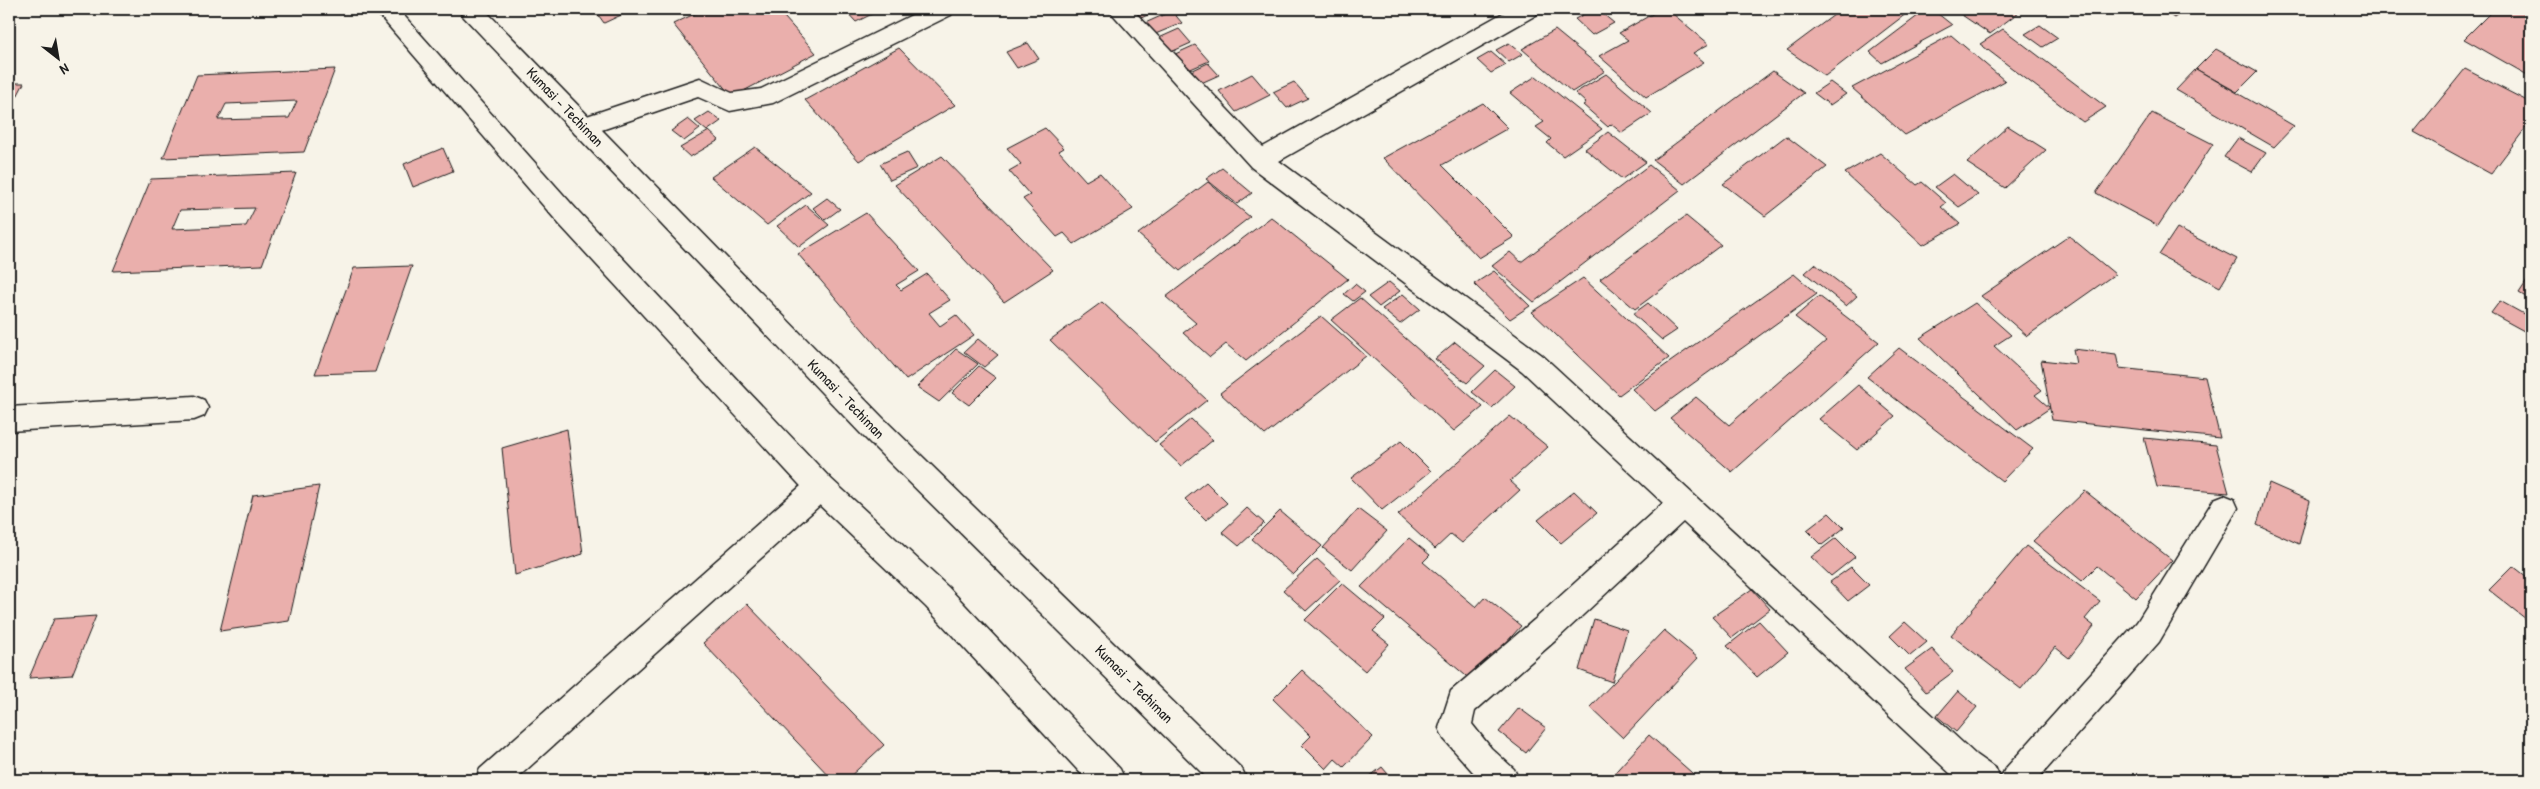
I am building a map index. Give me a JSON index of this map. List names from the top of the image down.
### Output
{
  "streets": {
    "main road": ["Kumasi - Techiman"]
  },
  "north": "bottom right"
}
